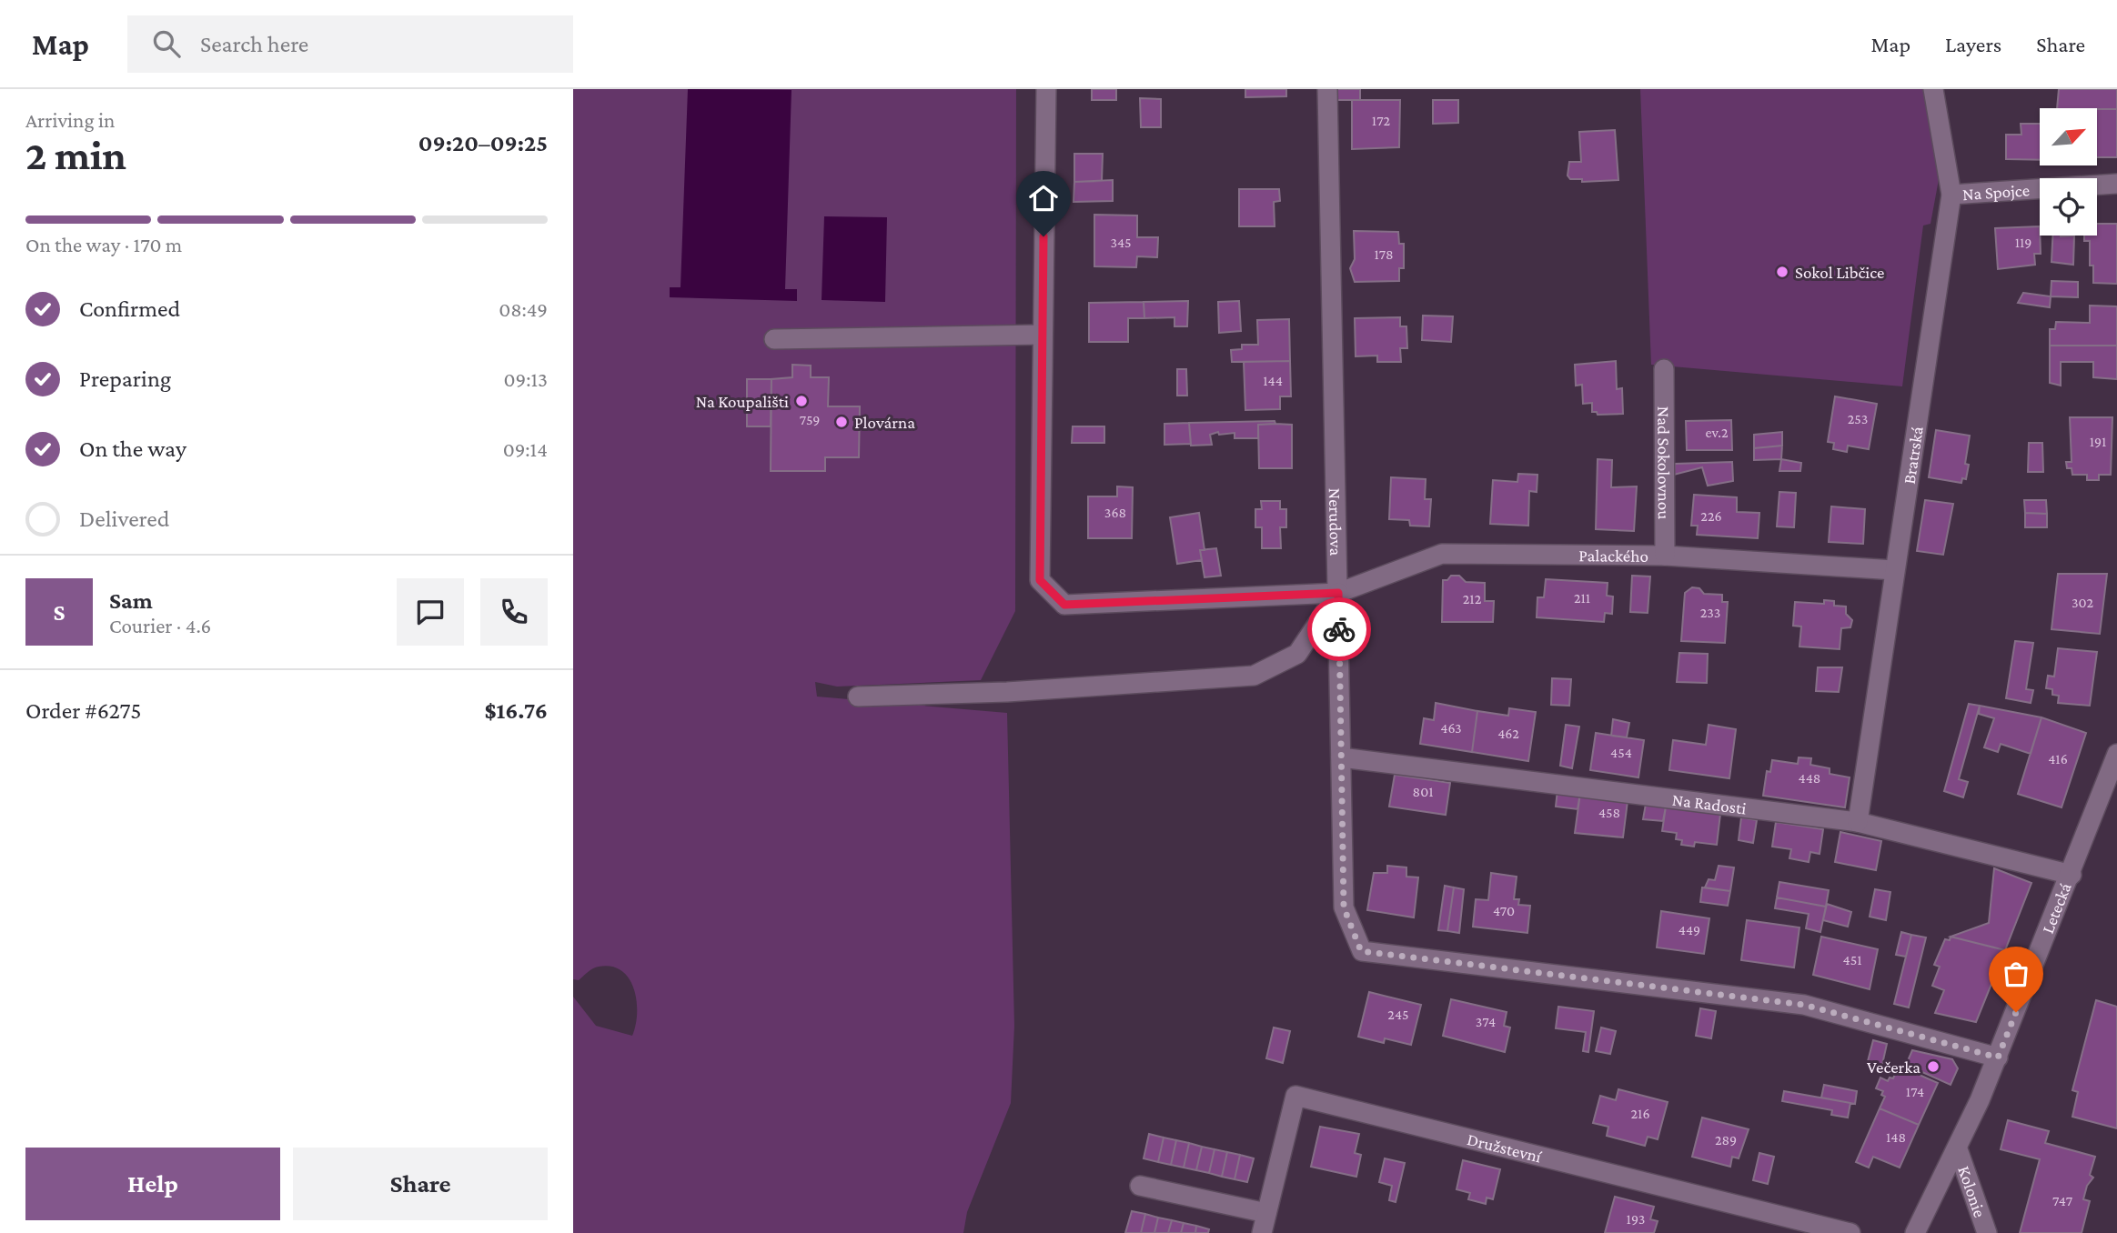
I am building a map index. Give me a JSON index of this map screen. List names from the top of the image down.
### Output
{
  "streets": {
    "street": [
      "Na Spojce",
      "Bratrská",
      "Nad Sokolovnou",
      "Nerudova",
      "Palackého",
      "Na Radosti",
      "Letecká",
      "Družstevní",
      "Kolonie"
    ]
  },
  "crossings": [
    ["Na Spojce", "Bratrská"],
    ["Bratrská", "Palackého"],
    ["Bratrská", "Na Radosti"],
    ["Nad Sokolovnou", "Palackého"],
    ["Nerudova", "Palackého"],
    ["Nerudova", "Na Radosti"],
    ["Nerudova", "Letecká"],
    ["Na Radosti", "Letecká"],
    ["Letecká", "Kolonie"]
  ],
  "places": [
    "Sokol Libčice",
    "Na Koupališti",
    "Plovárna",
    "Večerka"
  ],
  "house_numbers": [
    "172",
    "345",
    "119",
    "178",
    "144",
    "253",
    "759",
    "ev.2",
    "191",
    "368",
    "226",
    "211",
    "212",
    "302",
    "233",
    "463",
    "462",
    "454",
    "416",
    "448",
    "801",
    "458",
    "470",
    "449",
    "451",
    "245",
    "374",
    "174",
    "216",
    "148",
    "289",
    "747",
    "193"
  ],
  "north": "top right",
  "page": {
    "header": "Map",
    "search": "Search here",
    "nav": ["Map", "Layers", "Share"],
    "heading": ["2 min", "Arriving in", "09:20–09:25"],
    "panel": [
      "Sam",
      "Courier · 4.6",
      "Order #6275",
      "$16.76"
    ],
    "bar": "On the way · 170 m",
    "list": [
      ["Confirmed", "08:49"],
      ["Preparing", "09:13"],
      ["On the way", "09:14"],
      "Delivered"
    ],
    "round": "S",
    "buttons": ["Help", "Share"]
  }
}
